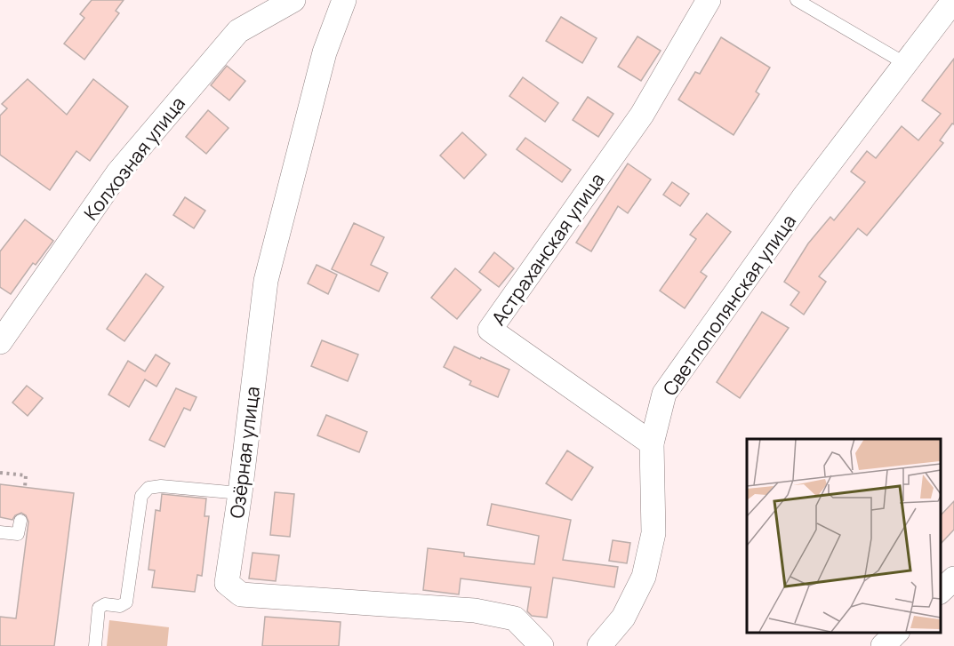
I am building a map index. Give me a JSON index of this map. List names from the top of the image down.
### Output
{
  "streets": {
    "street": [
      "Колхозная улица",
      "Астраханская улица",
      "Светлополянская улица",
      "Озёрная улица"
    ]
  },
  "crossings": [
    ["Астраханская улица", "Светлополянская улица"]
  ]
}
